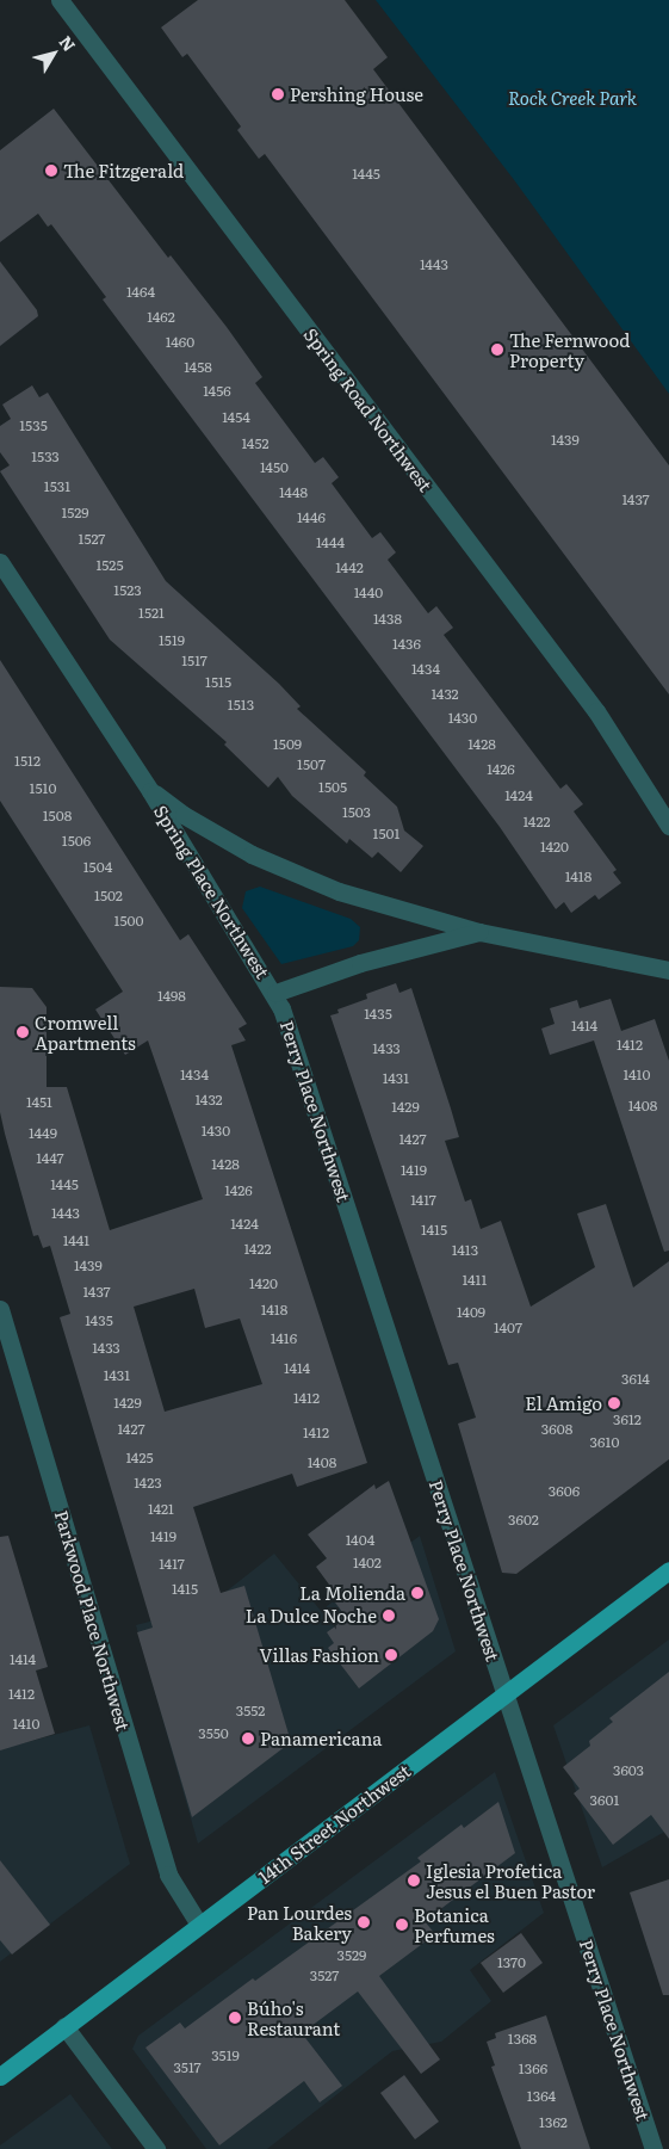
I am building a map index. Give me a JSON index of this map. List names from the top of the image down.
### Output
{
  "streets": {
    "main road": ["14th Street Northwest"],
    "street": [
      "Spring Road Northwest",
      "Spring Place Northwest",
      "Perry Place Northwest",
      "Parkwood Place Northwest"
    ]
  },
  "crossings": [
    ["Spring Place Northwest", "Perry Place Northwest"],
    ["Perry Place Northwest", "14th Street Northwest"],
    ["Parkwood Place Northwest", "14th Street Northwest"]
  ],
  "parks": ["Rock Creek Park"],
  "places": [
    "Pershing House",
    "The Fitzgerald",
    "The Fernwood Property",
    "Cromwell Apartments",
    "El Amigo",
    "La Molienda",
    "La Dulce Noche",
    "Villas Fashion",
    "Panamericana",
    "Iglesia Profetica Jesus el Buen Pastor",
    "Pan Lourdes Bakery",
    "Botanica Perfumes",
    "Búho's Restaurant"
  ],
  "house_numbers": [
    "1445",
    "1443",
    "1464",
    "1462",
    "1460",
    "1458",
    "1456",
    "1454",
    "1535",
    "1439",
    "1452",
    "1533",
    "1450",
    "1531",
    "1448",
    "1437",
    "1529",
    "1446",
    "1527",
    "1444",
    "1525",
    "1442",
    "1523",
    "1440",
    "1521",
    "1438",
    "1519",
    "1436",
    "1517",
    "1434",
    "1515",
    "1432",
    "1513",
    "1430",
    "1509",
    "1428",
    "1512",
    "1507",
    "1426",
    "1505",
    "1510",
    "1424",
    "1503",
    "1508",
    "1422",
    "1501",
    "1506",
    "1420",
    "1504",
    "1418",
    "1502",
    "1500",
    "1498",
    "1435",
    "1414",
    "1412",
    "1433",
    "1434",
    "1410",
    "1431",
    "1432",
    "1451",
    "1408",
    "1429",
    "1430",
    "1449",
    "1427",
    "1447",
    "1428",
    "1419",
    "1445",
    "1426",
    "1417",
    "1443",
    "1424",
    "1415",
    "1441",
    "1422",
    "1413",
    "1439",
    "1411",
    "1420",
    "1437",
    "1418",
    "1409",
    "1435",
    "1407",
    "1416",
    "1433",
    "1414",
    "1431",
    "3614",
    "1412",
    "1429",
    "3612",
    "1427",
    "3608",
    "1412",
    "3610",
    "1425",
    "1408",
    "1423",
    "3606",
    "1421",
    "3602",
    "1419",
    "1404",
    "1402",
    "1417",
    "1415",
    "1414",
    "1412",
    "3552",
    "1410",
    "3550",
    "3603",
    "3601",
    "3529",
    "1370",
    "3527",
    "1368",
    "3519",
    "3517",
    "1366",
    "1364",
    "1362"
  ],
  "north": "top right"
}
